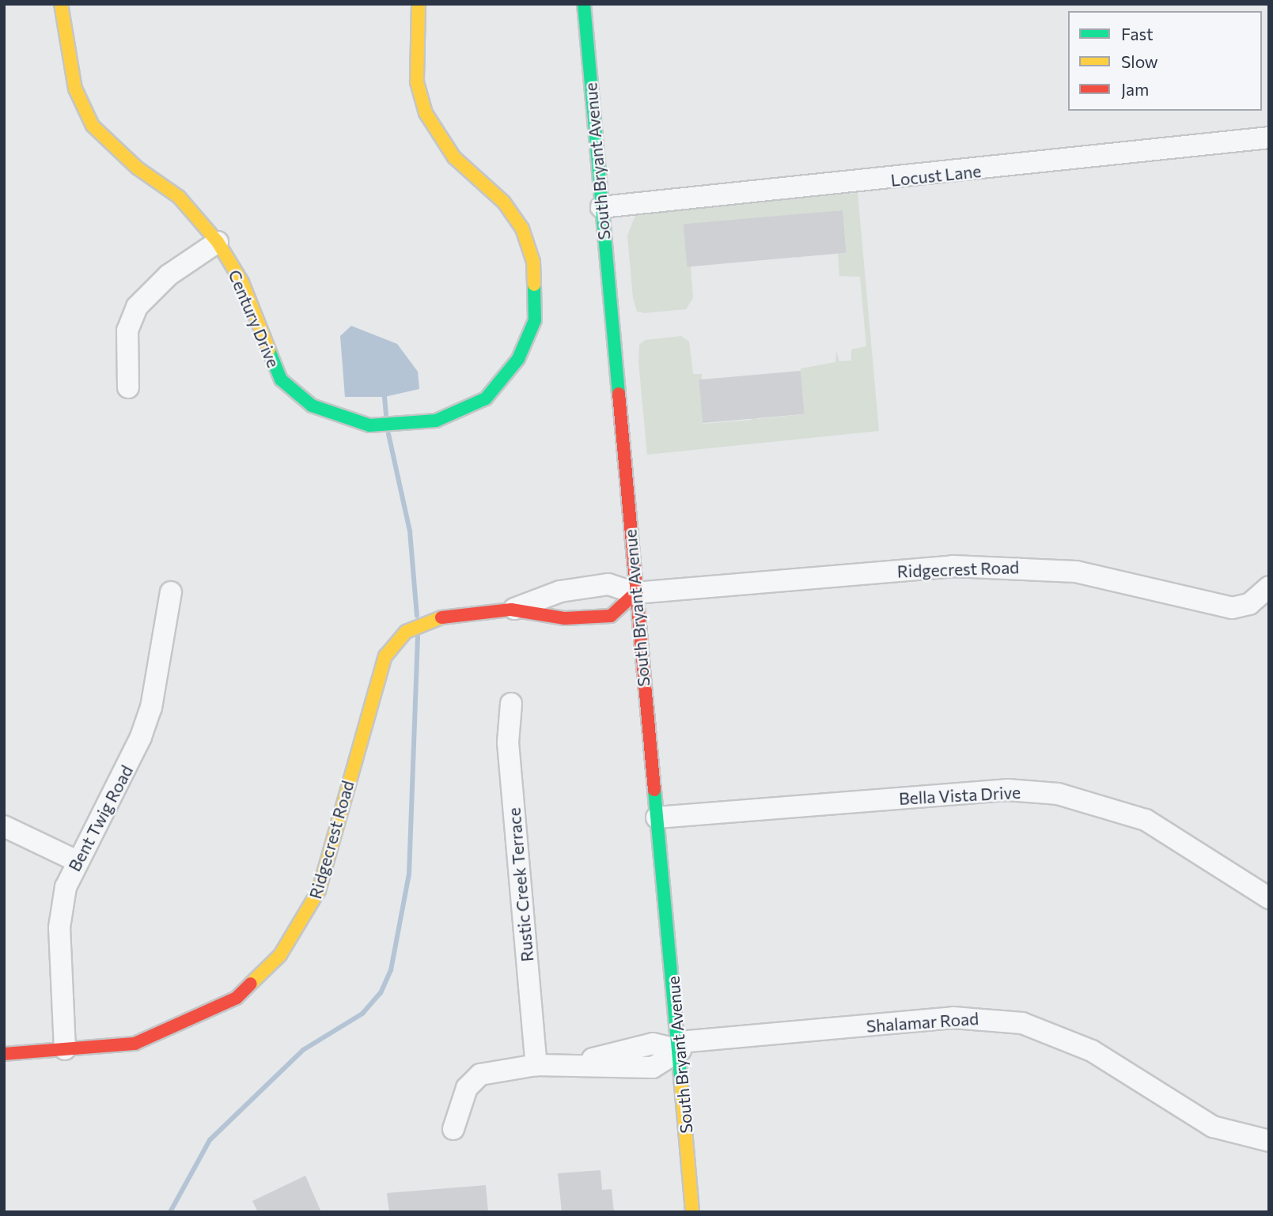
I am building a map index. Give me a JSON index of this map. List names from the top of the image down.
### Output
{
  "streets": {
    "street": [
      "South Bryant Avenue",
      "Locust Lane",
      "Century Drive",
      "Ridgecrest Road",
      "Bella Vista Drive",
      "Bent Twig Road",
      "Rustic Creek Terrace",
      "Shalamar Road"
    ]
  },
  "crossings": [
    ["South Bryant Avenue", "Locust Lane"],
    ["South Bryant Avenue", "Ridgecrest Road"],
    ["South Bryant Avenue", "Bella Vista Drive"],
    ["South Bryant Avenue", "Shalamar Road"],
    ["Ridgecrest Road", "Bent Twig Road"]
  ],
  "legend": ["Fast", "Slow", "Jam"]
}
